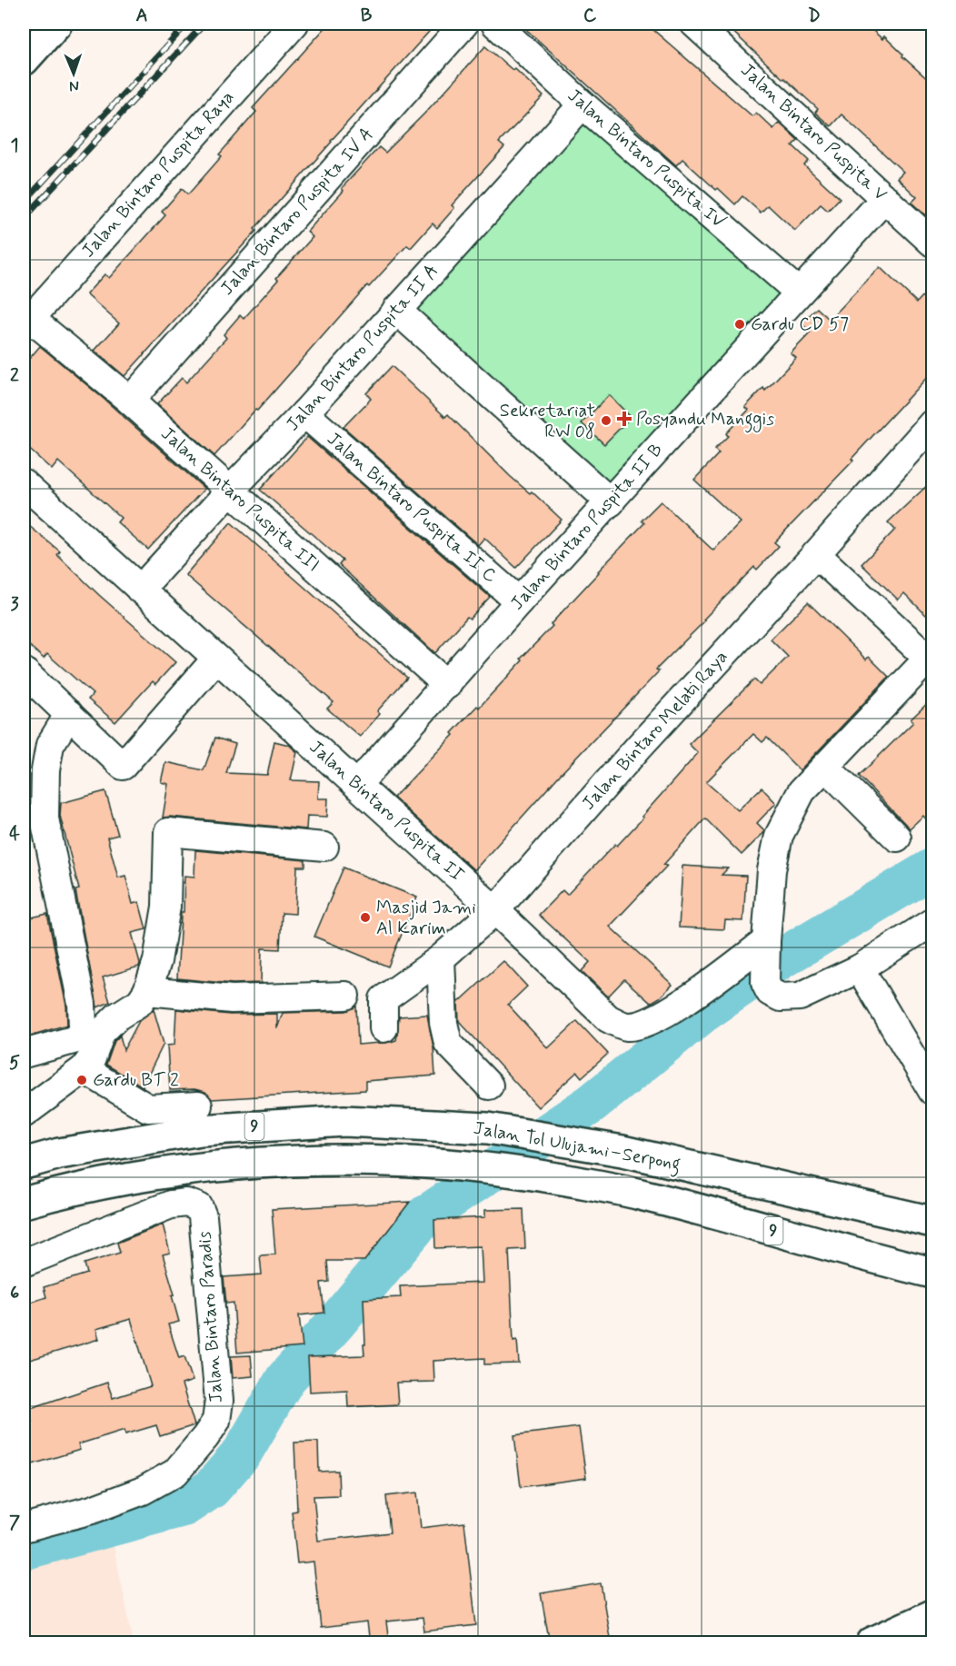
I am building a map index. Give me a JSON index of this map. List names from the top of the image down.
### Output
{
  "streets": {
    "main road": ["9", "Jalan Tol Ulujami–Serpong"],
    "street": [
      "Jalan Bintaro Puspita V",
      "Jalan Bintaro Puspita IV",
      "Jalan Bintaro Puspita Raya",
      "Jalan Bintaro Puspita IV A",
      "Jalan Bintaro Puspita II A",
      "Jalan Bintaro Puspita III",
      "Jalan Bintaro Puspita II C",
      "Jalan Bintaro Puspita II B",
      "Jalan Bintaro Melati Raya",
      "Jalan Bintaro Puspita II",
      "Jalan Bintaro Paradis"
    ]
  },
  "crossings": [
    ["Jalan Bintaro Puspita V", "Jalan Bintaro Puspita II B"],
    ["Jalan Bintaro Puspita IV", "Jalan Bintaro Puspita II A"],
    ["Jalan Bintaro Puspita IV", "Jalan Bintaro Puspita II B"],
    ["Jalan Bintaro Puspita Raya", "Jalan Bintaro Puspita III"],
    ["Jalan Bintaro Puspita IV A", "Jalan Bintaro Puspita III"],
    ["Jalan Bintaro Puspita II A", "Jalan Bintaro Puspita III"],
    ["Jalan Bintaro Puspita II A", "Jalan Bintaro Puspita II C"],
    ["Jalan Bintaro Puspita II A", "Jalan Bintaro Puspita II"],
    ["Jalan Bintaro Puspita III", "Jalan Bintaro Puspita II B"],
    ["Jalan Bintaro Puspita II C", "Jalan Bintaro Puspita II B"],
    ["Jalan Bintaro Puspita II B", "Jalan Bintaro Puspita II"],
    ["Jalan Bintaro Melati Raya", "Jalan Bintaro Puspita II"]
  ],
  "places": {
    "other": [
      "Gardu CD 57",
      "Sekretariat RW 08",
      "Masjid Jami Al Karim",
      "Gardu BT 2"
    ],
    "health": ["Posyandu Manggis"]
  },
  "north": "bottom",
  "grid": {
    "columns": [
      "A",
      "B",
      "C",
      "D"
    ],
    "rows": [
      "1",
      "2",
      "3",
      "4",
      "5",
      "6",
      "7"
    ]
  }
}
